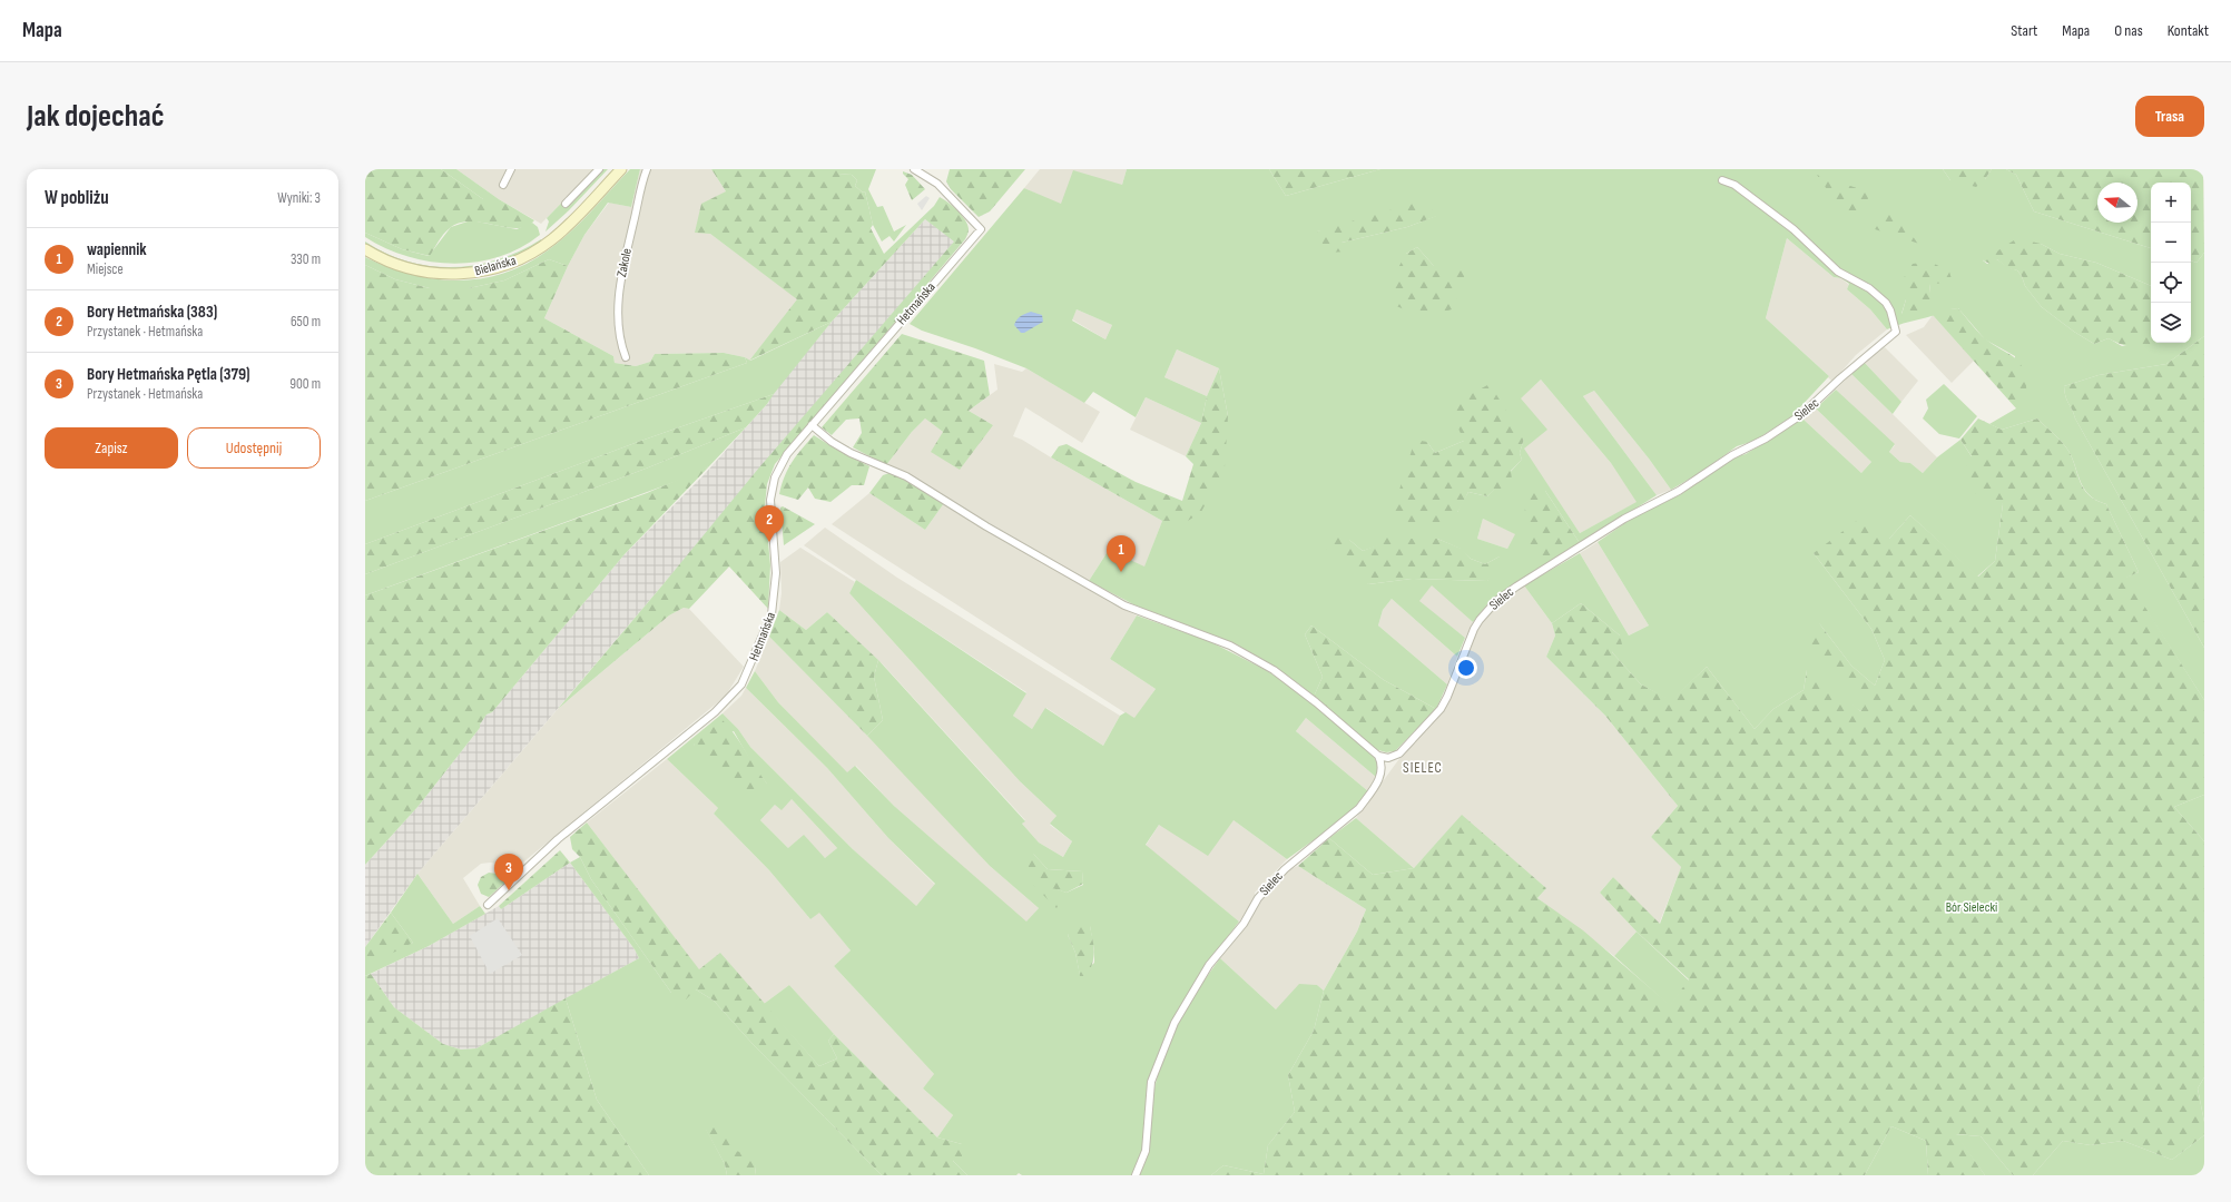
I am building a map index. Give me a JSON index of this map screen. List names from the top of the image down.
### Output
{
  "streets": {
    "street": [
      "Zakole",
      "Bielańska",
      "Hetmańska",
      "Sielec"
    ]
  },
  "districts": ["SIELEC"],
  "parks": ["Bór Sielecki"],
  "north": "left",
  "page": {
    "header": "Mapa",
    "nav": [
      "Start",
      "Mapa",
      "O nas",
      "Kontakt"
    ],
    "buttons": [
      "Trasa",
      ["Zapisz", "Udostępnij"]
    ],
    "title": "Jak dojechać",
    "heading": ["W pobliżu", "Wyniki: 3"],
    "map_buttons": ["+", "−"],
    "list": [
      {
        "mark": "1",
        "name": "wapiennik",
        "note": "Miejsce",
        "value": "330 m"
      },
      {
        "mark": "2",
        "name": "Bory Hetmańska (383)",
        "note": "Przystanek · Hetmańska",
        "value": "650 m"
      },
      {
        "mark": "3",
        "name": "Bory Hetmańska Pętla (379)",
        "note": "Przystanek · Hetmańska",
        "value": "900 m"
      }
    ],
    "pins": ["2", "1", "3"]
  }
}
